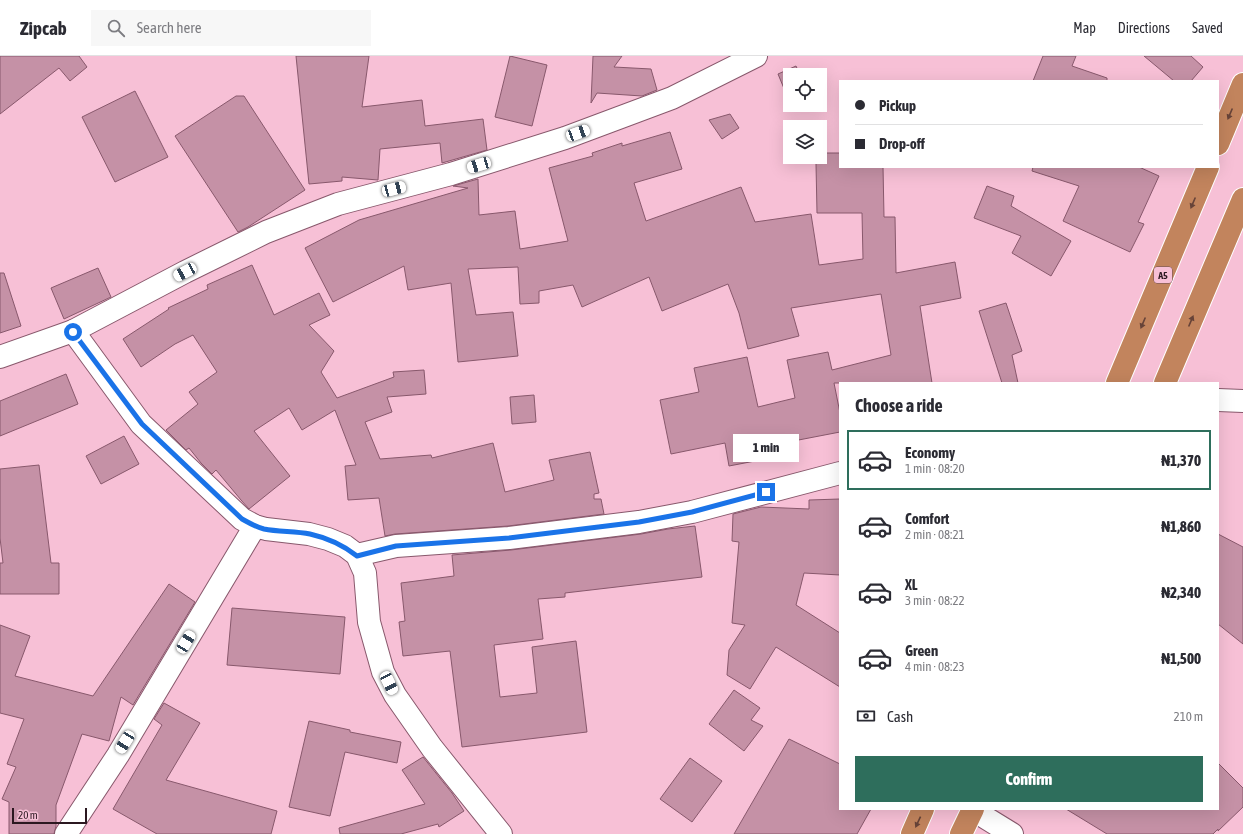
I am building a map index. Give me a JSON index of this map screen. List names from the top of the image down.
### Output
{
  "streets": {
    "highway": ["A5"]
  },
  "scale_bar": "20 m",
  "page": {
    "header": "Zipcab",
    "search": "Search here",
    "nav": ["Map", "Directions", "Saved"],
    "banner": ["Pickup", "Drop-off"],
    "heading": "Choose a ride",
    "list": [
      {
        "name": "Economy",
        "note": "1 min · 08:20",
        "value": "₦1,370"
      },
      {
        "name": "Comfort",
        "note": "2 min · 08:21",
        "value": "₦1,860"
      },
      {
        "name": "XL",
        "note": "3 min · 08:22",
        "value": "₦2,340"
      },
      {
        "name": "Green",
        "note": "4 min · 08:23",
        "value": "₦1,500"
      }
    ],
    "bubble": "1 min",
    "pay": ["Cash", "210 m"],
    "buttons": "Confirm",
    "scale": "20 m"
  }
}
